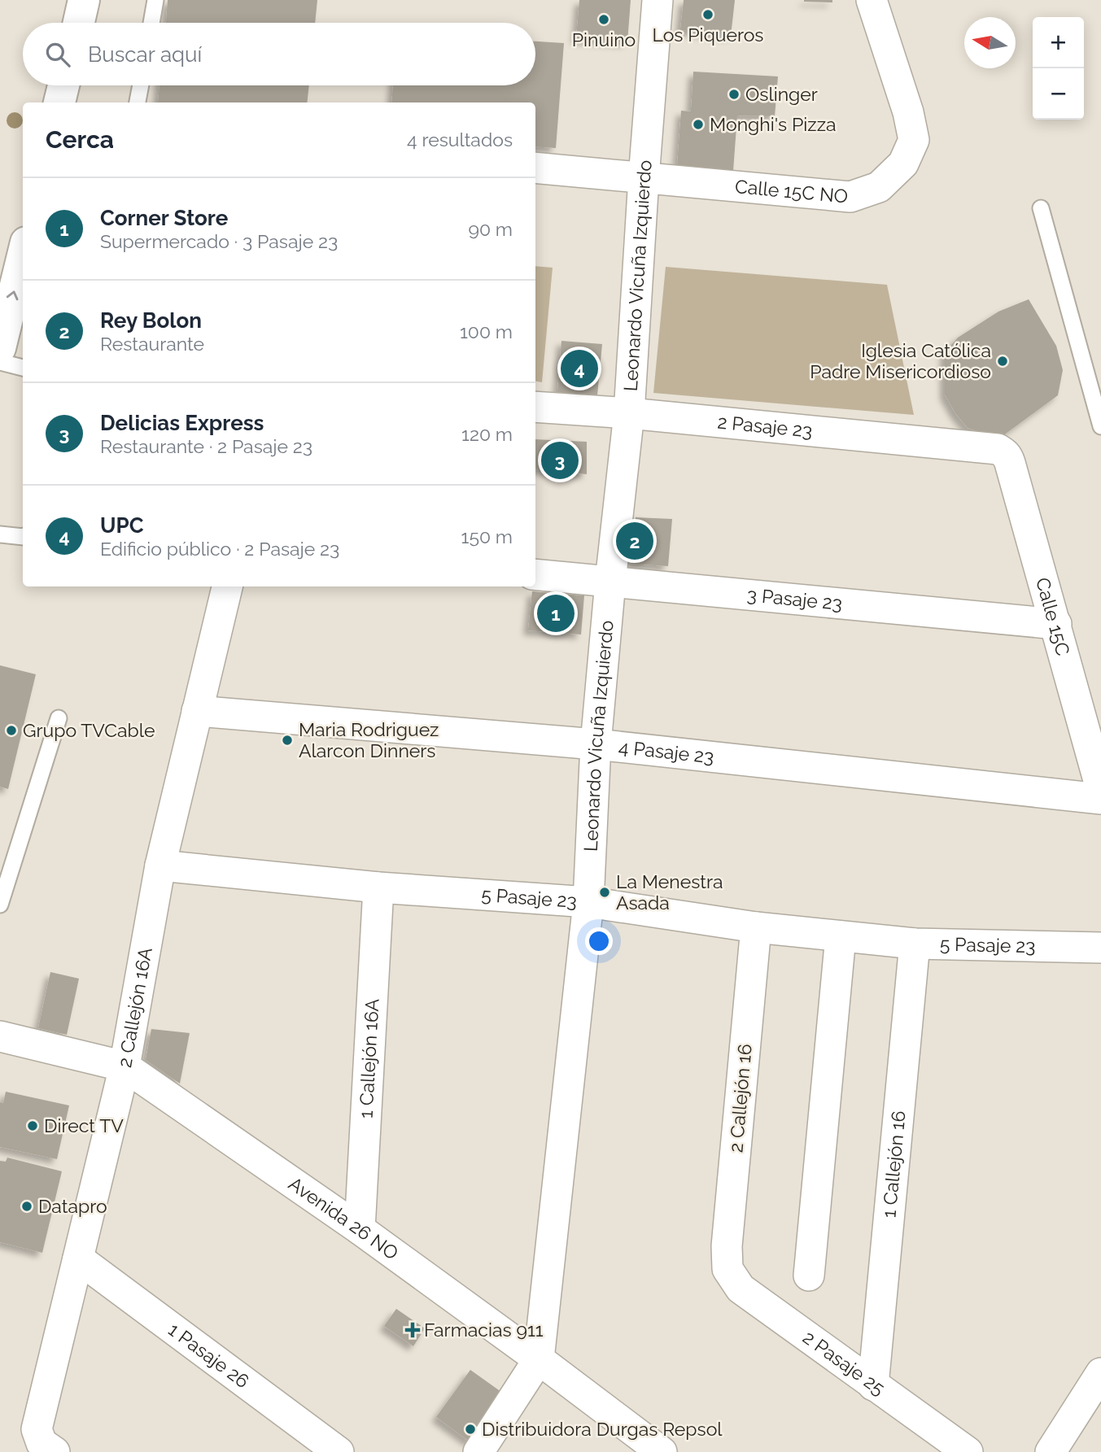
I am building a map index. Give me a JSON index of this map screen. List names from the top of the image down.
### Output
{
  "streets": {
    "street": [
      "Calle 15C NO",
      "Leonardo Vicuña Izquierdo",
      "2 Pasaje 23",
      "3 Pasaje 23",
      "Calle 15C",
      "4 Pasaje 23",
      "5 Pasaje 23",
      "2 Callejón 16A",
      "1 Callejón 16A",
      "2 Callejón 16",
      "1 Callejón 16",
      "Avenida 26 NO",
      "1 Pasaje 26",
      "2 Pasaje 25"
    ]
  },
  "crossings": [
    ["Calle 15C NO", "Leonardo Vicuña Izquierdo"],
    ["Leonardo Vicuña Izquierdo", "2 Pasaje 23"],
    ["Leonardo Vicuña Izquierdo", "3 Pasaje 23"],
    ["Leonardo Vicuña Izquierdo", "4 Pasaje 23"],
    ["Leonardo Vicuña Izquierdo", "5 Pasaje 23"],
    ["Leonardo Vicuña Izquierdo", "Avenida 26 NO"],
    ["2 Pasaje 23", "Calle 15C"],
    ["3 Pasaje 23", "Calle 15C"],
    ["4 Pasaje 23", "2 Callejón 16A"],
    ["5 Pasaje 23", "2 Callejón 16A"],
    ["5 Pasaje 23", "1 Callejón 16A"],
    ["5 Pasaje 23", "2 Callejón 16"],
    ["5 Pasaje 23", "1 Callejón 16"],
    ["2 Callejón 16A", "Avenida 26 NO"],
    ["2 Callejón 16A", "1 Pasaje 26"],
    ["1 Callejón 16A", "Avenida 26 NO"],
    ["2 Callejón 16", "2 Pasaje 25"],
    ["1 Callejón 16", "2 Pasaje 25"]
  ],
  "places": {
    "other": [
      "Los Piqueros",
      "Pinuino",
      "Oslinger",
      "Monghi's Pizza",
      "Iglesia Católica Padre Misericordioso",
      "Grupo TVCable",
      "Maria Rodriguez Alarcon Dinners",
      "La Menestra Asada",
      "Direct TV",
      "Datapro",
      "Distribuidora Durgas Repsol"
    ],
    "health": ["Farmacias 911"]
  },
  "north": "left",
  "page": {
    "map_buttons": ["+", "−"],
    "search": "Buscar aquí",
    "heading": ["Cerca", "4 resultados"],
    "list": [
      {
        "mark": "1",
        "name": "Corner Store",
        "note": "Supermercado · 3 Pasaje 23",
        "value": "90 m"
      },
      {
        "mark": "2",
        "name": "Rey Bolon",
        "note": "Restaurante",
        "value": "100 m"
      },
      {
        "mark": "3",
        "name": "Delicias Express",
        "note": "Restaurante · 2 Pasaje 23",
        "value": "120 m"
      },
      {
        "mark": "4",
        "name": "UPC",
        "note": "Edificio público · 2 Pasaje 23",
        "value": "150 m"
      }
    ],
    "pins": [
      "4",
      "3",
      "2",
      "1"
    ]
  }
}
